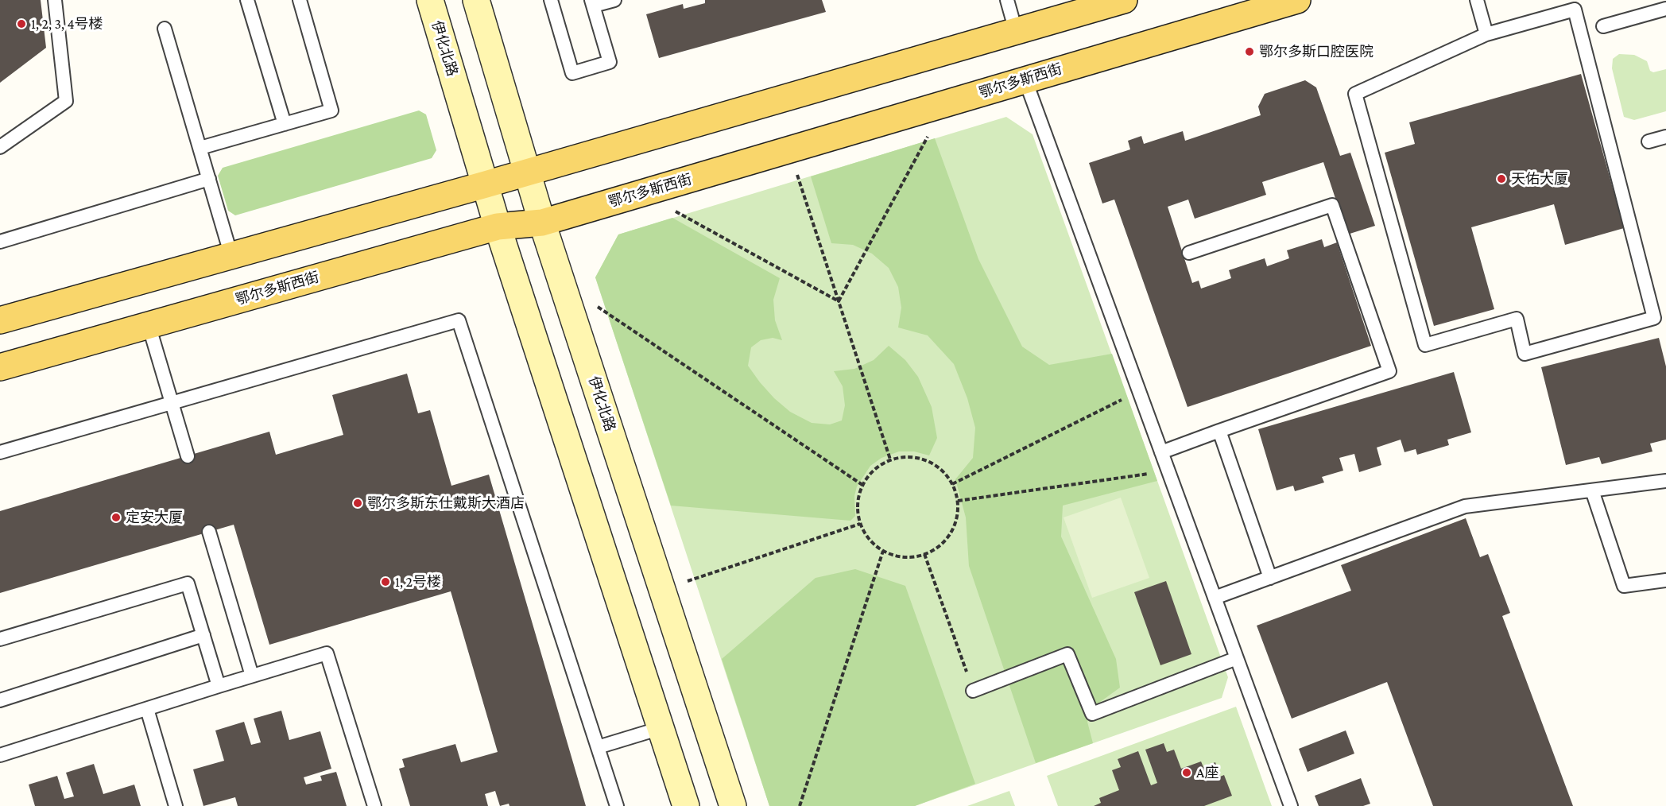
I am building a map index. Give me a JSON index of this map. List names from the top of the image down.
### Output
{
  "streets": {
    "main road": ["鄂尔多斯西街"],
    "street": ["伊化北路"]
  },
  "crossings": [
    ["伊化北路", "鄂尔多斯西街"]
  ],
  "places": [
    "1, 2, 3, 4号楼",
    "鄂尔多斯口腔医院",
    "天佑大厦",
    "鄂尔多斯东仕戴斯大酒店",
    "定安大厦",
    "1, 2号楼",
    "A座"
  ]
}
